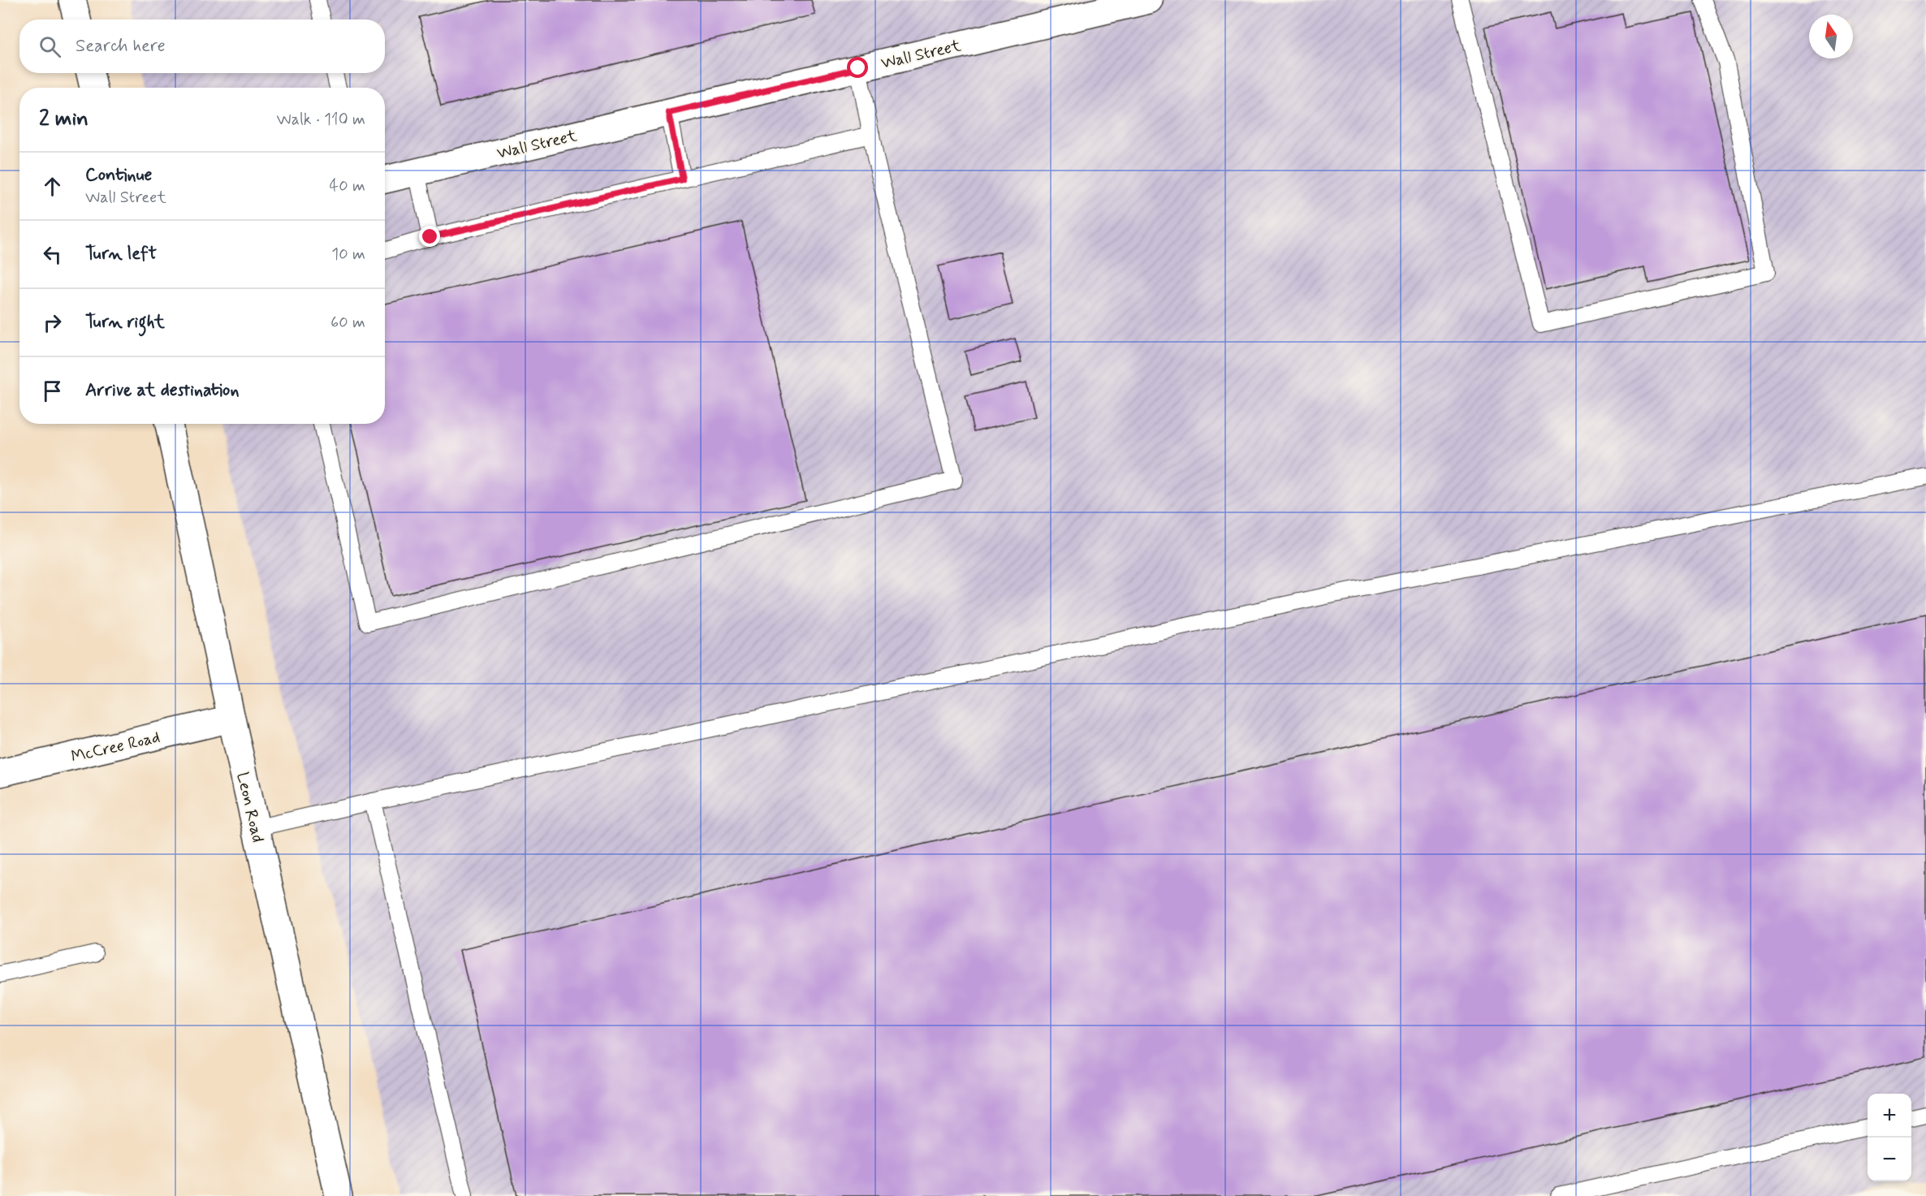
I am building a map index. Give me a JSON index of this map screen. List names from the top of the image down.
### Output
{
  "streets": {
    "street": ["Wall Street", "McCree Road", "Leon Road"]
  },
  "crossings": [
    ["McCree Road", "Leon Road"]
  ],
  "north": "top",
  "page": {
    "search": "Search here",
    "heading": ["2 min", "Walk · 110 m"],
    "list": [
      ["Continue", "Wall Street", "40 m"],
      ["Turn left", "10 m"],
      ["Turn right", "60 m"],
      "Arrive at destination"
    ],
    "map_buttons": ["+", "−"]
  }
}
